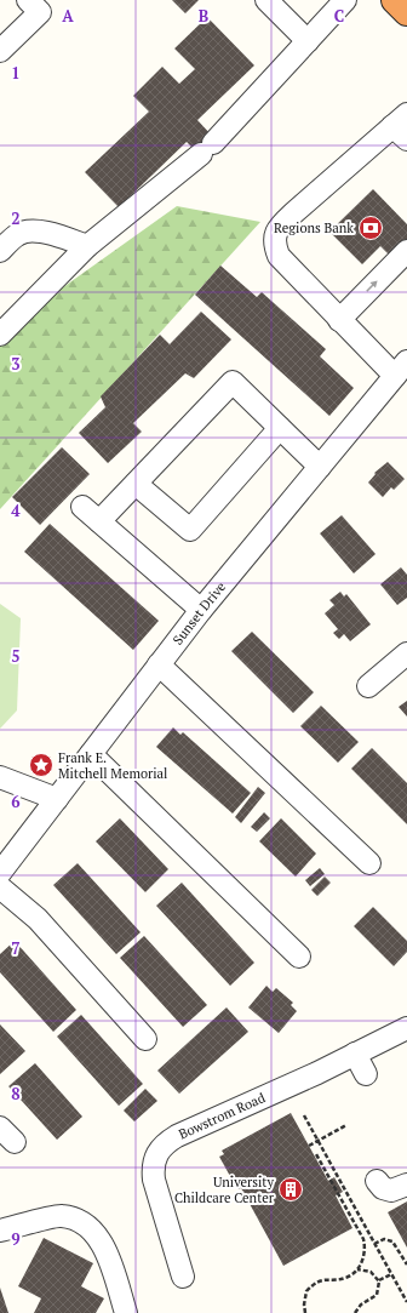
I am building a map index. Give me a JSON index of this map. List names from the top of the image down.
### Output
{
  "streets": {
    "street": ["Sunset Drive", "Bowstrom Road"]
  },
  "places": {
    "bank": ["Regions Bank"],
    "place": ["Frank E. Mitchell Memorial"],
    "building": ["University Childcare Center"]
  },
  "grid": {
    "columns": ["A", "B", "C"],
    "rows": [
      "1",
      "2",
      "3",
      "4",
      "5",
      "6",
      "7",
      "8",
      "9"
    ]
  }
}
